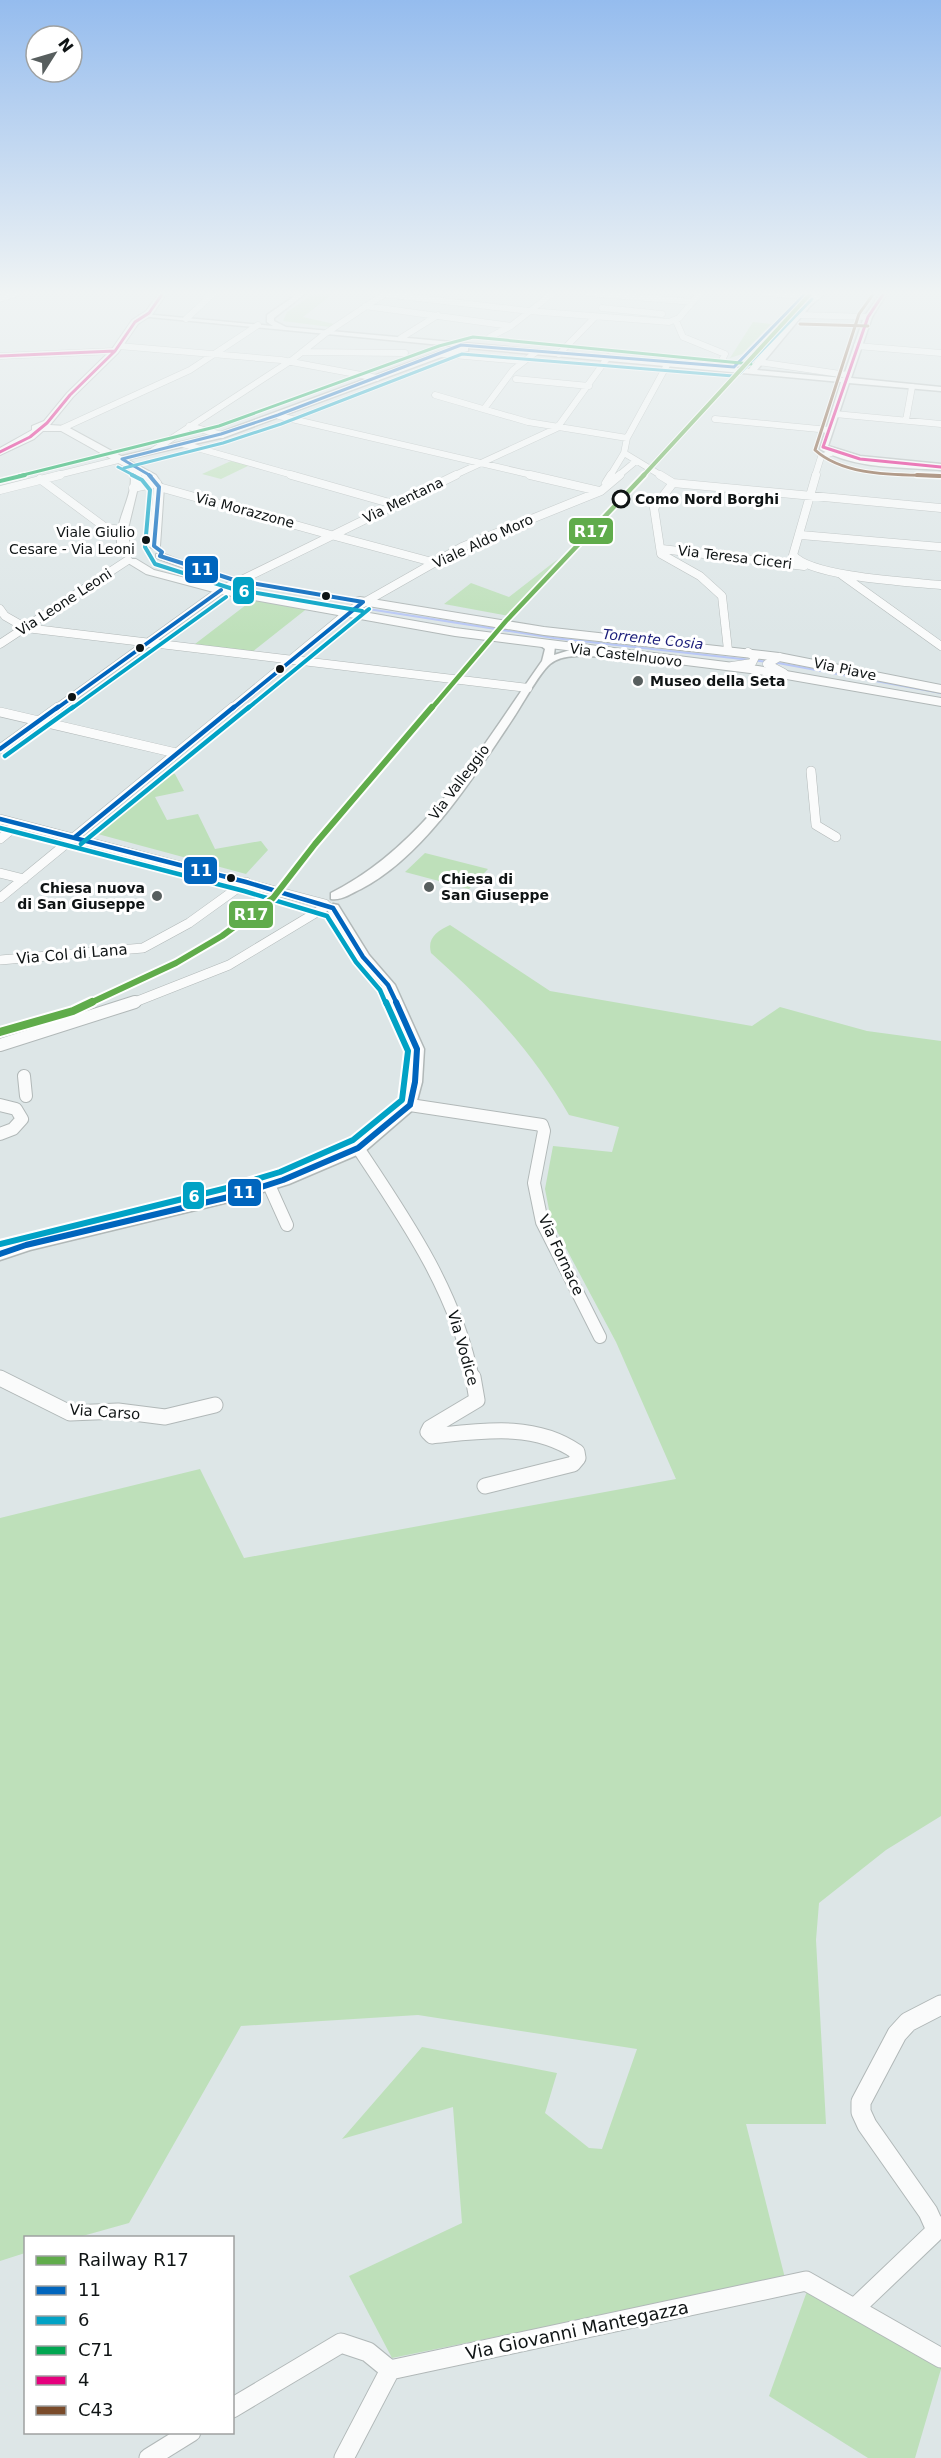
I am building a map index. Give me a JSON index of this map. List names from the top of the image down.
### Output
{
  "streets": {
    "main road": ["Via Castelnuovo", "Via Piave"],
    "street": [
      "Via Mentana",
      "Via Morazzone",
      "Viale Aldo Moro",
      "Via Teresa Ciceri",
      "Via Leone Leoni",
      "Via Valleggio",
      "Via Col di Lana",
      "Via Fornace",
      "Via Vodice",
      "Via Carso",
      "Via Giovanni Mantegazza"
    ]
  },
  "crossings": [
    ["Via Mentana", "Via Morazzone"],
    ["Via Mentana", "Via Piave"],
    ["Via Morazzone", "Viale Aldo Moro"],
    ["Viale Aldo Moro", "Via Castelnuovo"],
    ["Viale Aldo Moro", "Via Piave"],
    ["Via Leone Leoni", "Via Castelnuovo"]
  ],
  "water": ["Torrente Cosia"],
  "places": [
    "Como Nord Borghi",
    "Viale Giulio Cesare - Via Leoni",
    "Museo della Seta",
    "Chiesa di San Giuseppe",
    "Chiesa nuova di San Giuseppe"
  ],
  "lines": [
    "rail line R17",
    "transit line 11",
    "transit line 6",
    "transit line C71",
    "transit line 4",
    "transit line C43"
  ],
  "legend": [
    "Railway R17",
    "11",
    "6",
    "C71",
    "4",
    "C43"
  ],
  "north": "top right"
}
